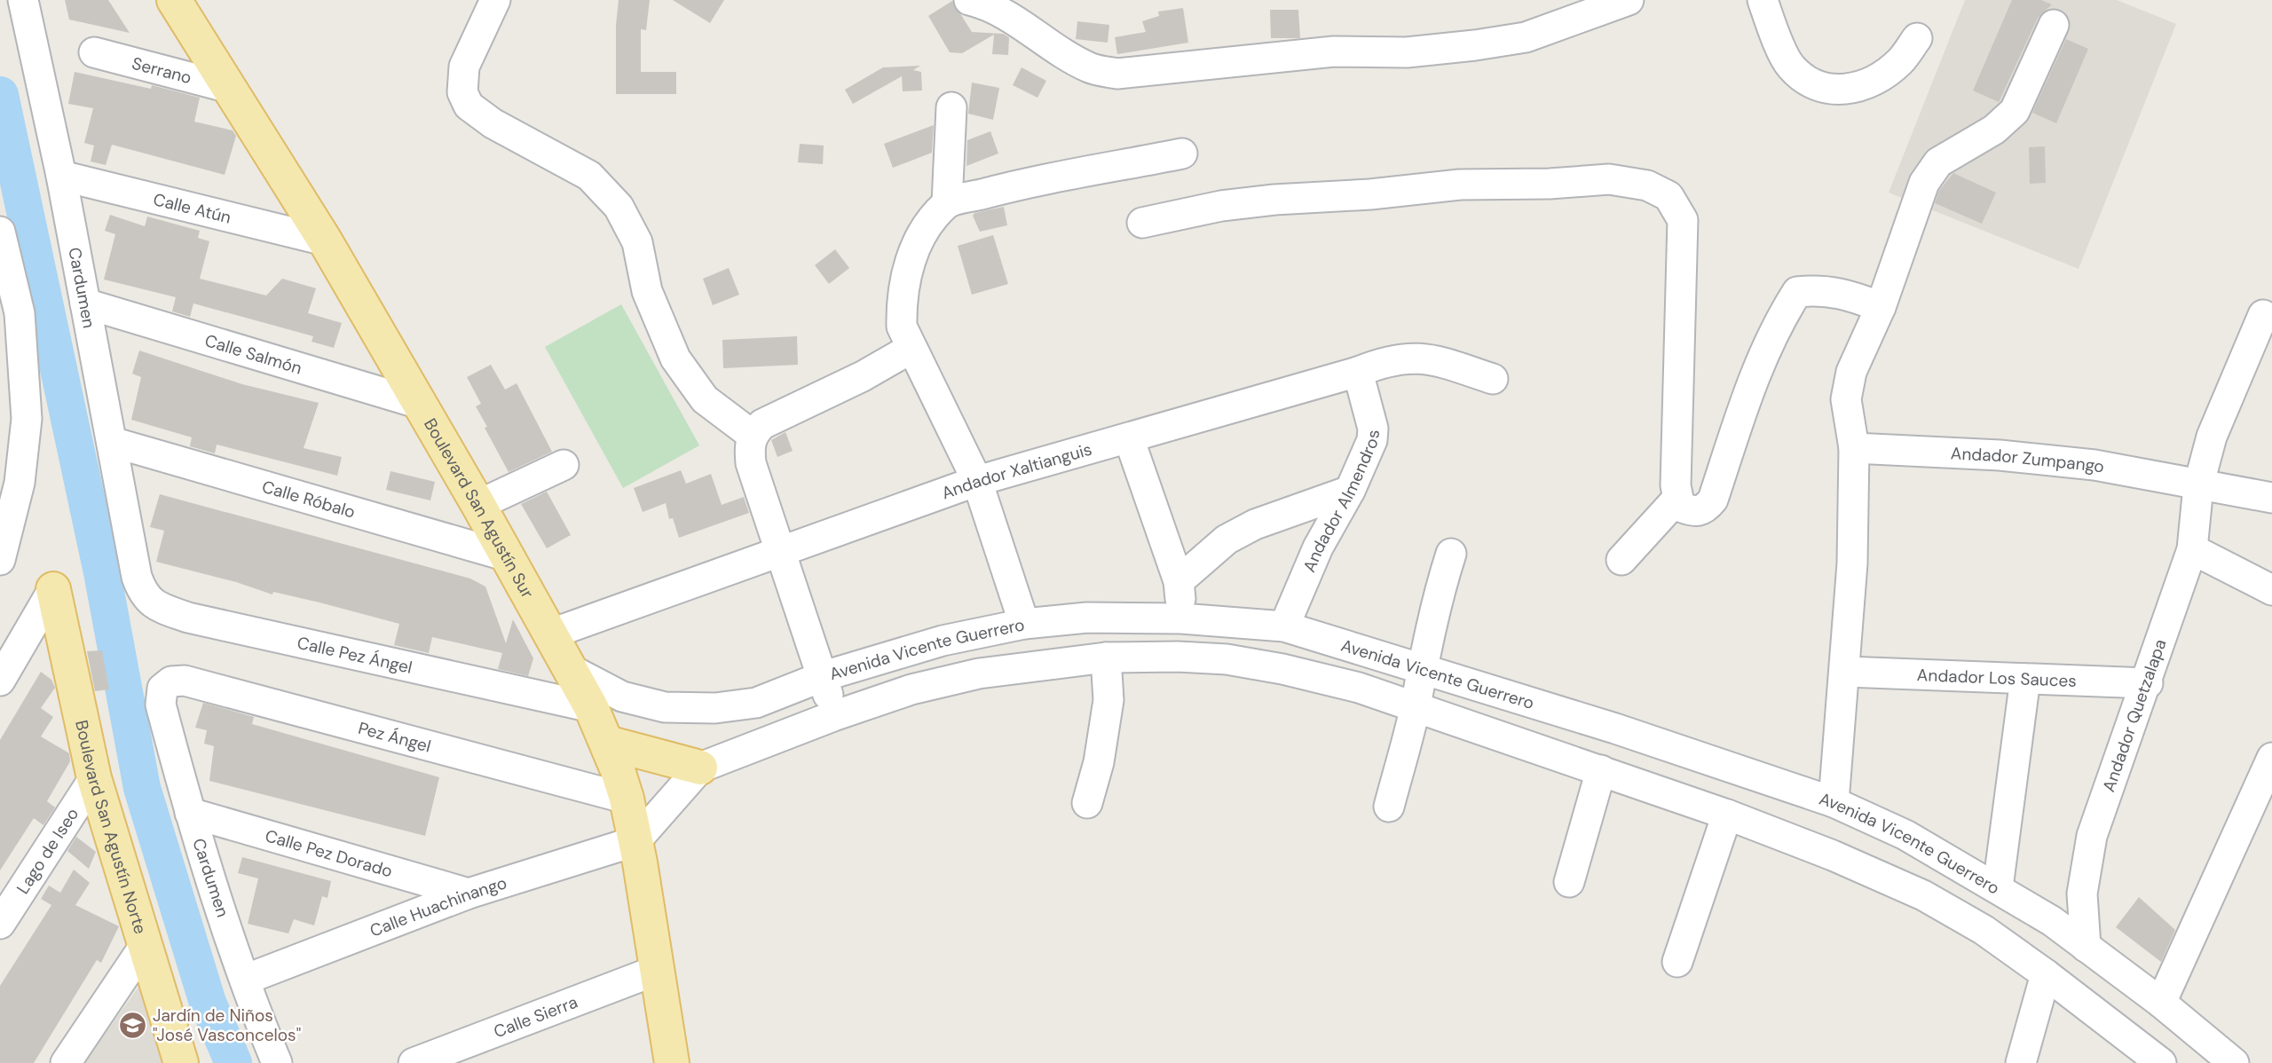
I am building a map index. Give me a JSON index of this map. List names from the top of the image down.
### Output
{
  "streets": {
    "main road": ["Boulevard San Agustín Sur", "Boulevard San Agustín Norte"],
    "street": [
      "Serrano",
      "Calle Atún",
      "Cardumen",
      "Calle Salmón",
      "Andador Zumpango",
      "Andador Xaltianguis",
      "Calle Róbalo",
      "Andador Almendros",
      "Avenida Vicente Guerrero",
      "Calle Pez Ángel",
      "Andador Los Sauces",
      "Andador Quetzalapa",
      "Pez Ángel",
      "Lago de Iseo",
      "Calle Pez Dorado",
      "Calle Huachinango",
      "Calle Sierra"
    ]
  },
  "crossings": [
    ["Serrano", "Boulevard San Agustín Sur"],
    ["Calle Atún", "Cardumen"],
    ["Calle Atún", "Boulevard San Agustín Sur"],
    ["Cardumen", "Calle Salmón"],
    ["Cardumen", "Calle Róbalo"],
    ["Cardumen", "Calle Pez Ángel"],
    ["Cardumen", "Pez Ángel"],
    ["Cardumen", "Calle Pez Dorado"],
    ["Cardumen", "Calle Huachinango"],
    ["Calle Salmón", "Boulevard San Agustín Sur"],
    ["Andador Zumpango", "Andador Quetzalapa"],
    ["Andador Xaltianguis", "Andador Almendros"],
    ["Andador Xaltianguis", "Boulevard San Agustín Sur"],
    ["Calle Róbalo", "Boulevard San Agustín Sur"],
    ["Andador Almendros", "Avenida Vicente Guerrero"],
    ["Boulevard San Agustín Sur", "Avenida Vicente Guerrero"],
    ["Boulevard San Agustín Sur", "Calle Pez Ángel"],
    ["Boulevard San Agustín Sur", "Pez Ángel"],
    ["Boulevard San Agustín Sur", "Calle Huachinango"],
    ["Boulevard San Agustín Sur", "Calle Sierra"],
    ["Avenida Vicente Guerrero", "Andador Quetzalapa"],
    ["Avenida Vicente Guerrero", "Calle Huachinango"],
    ["Andador Los Sauces", "Andador Quetzalapa"],
    ["Boulevard San Agustín Norte", "Lago de Iseo"],
    ["Calle Pez Dorado", "Calle Huachinango"]
  ],
  "places": {
    "school or university": ["Jardín de Niños \"José Vasconcelos\""]
  }
}
